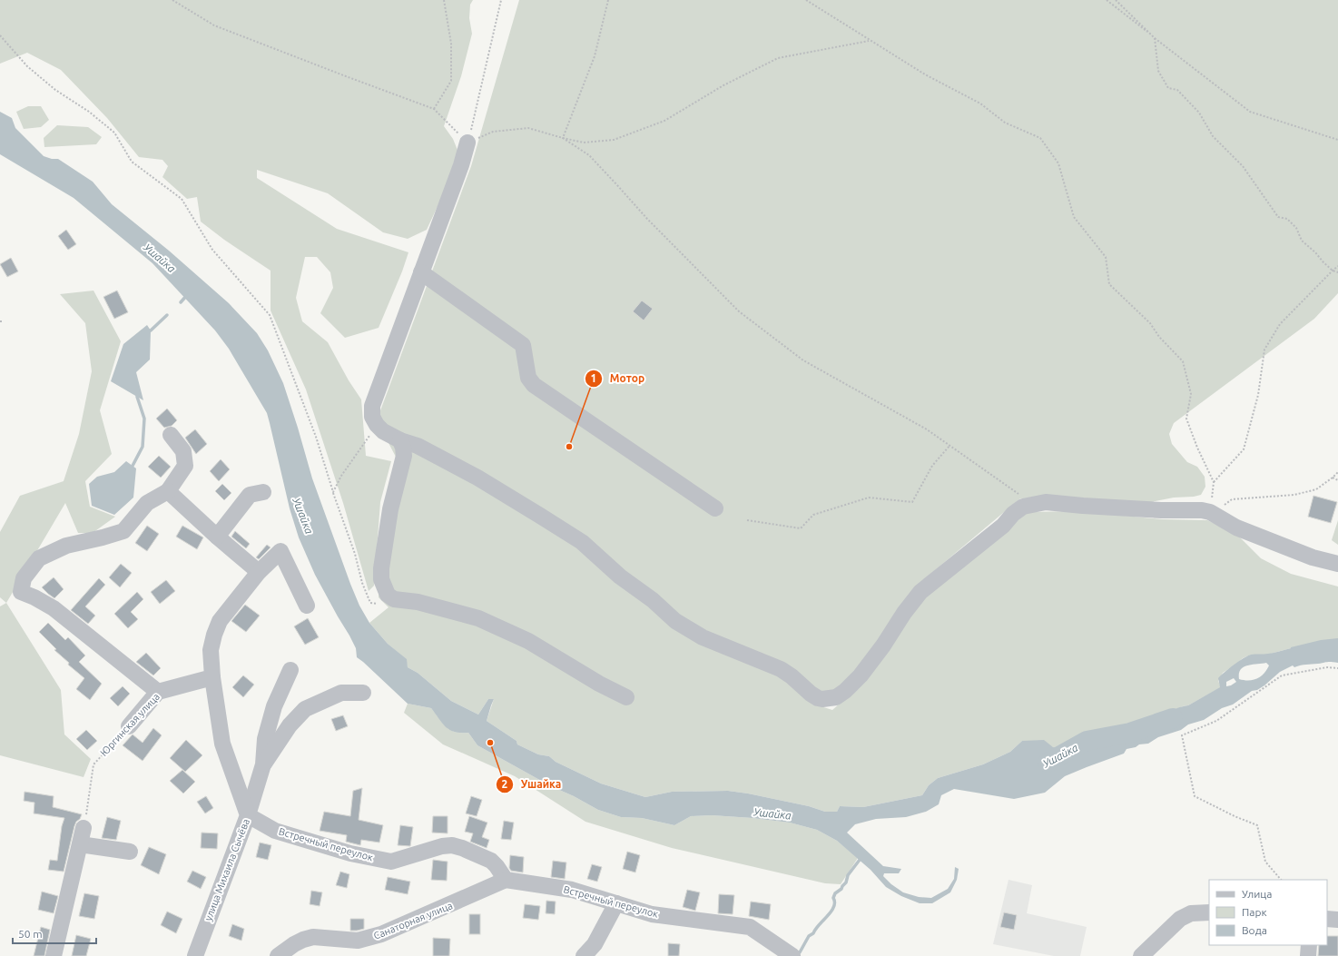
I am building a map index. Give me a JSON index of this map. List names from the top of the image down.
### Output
{
  "streets": {
    "street": [
      "Юргинская улица",
      "Встречный переулок",
      "улица Михаила Сычёва",
      "Санаторная улица"
    ]
  },
  "crossings": [
    ["Юргинская улица", "улица Михаила Сычёва"],
    ["Встречный переулок", "улица Михаила Сычёва"],
    ["Встречный переулок", "Санаторная улица"]
  ],
  "water": ["Ушайка"],
  "places": ["Мотор", "Ушайка"],
  "legend": ["Улица", "Парк", "Вода"],
  "scale_bar": "50 m"
}
